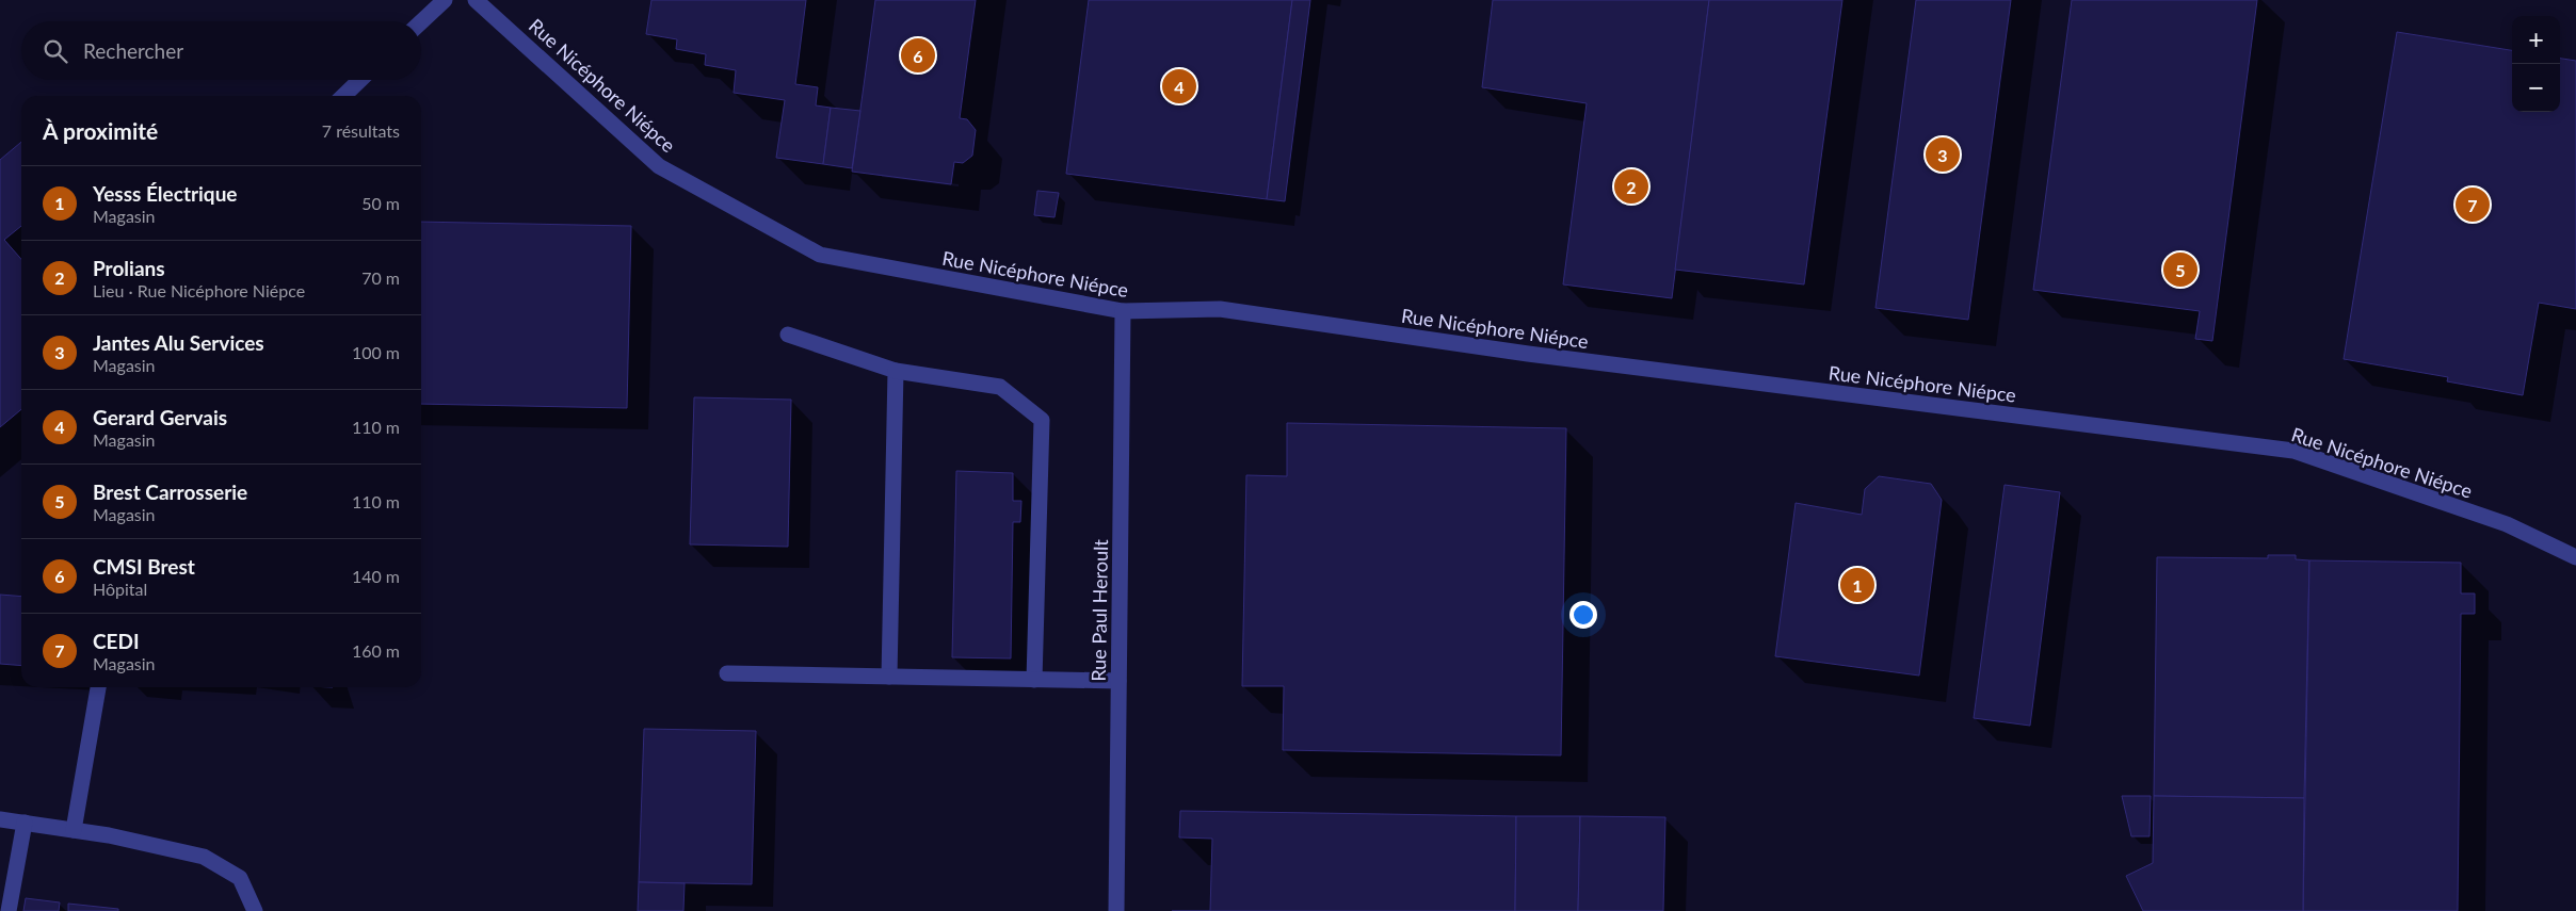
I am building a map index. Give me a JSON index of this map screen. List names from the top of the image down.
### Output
{
  "streets": {
    "street": ["Rue Nicéphore Niépce", "Rue Paul Heroult"]
  },
  "crossings": [
    ["Rue Nicéphore Niépce", "Rue Paul Heroult"]
  ],
  "page": {
    "map_buttons": ["+", "−"],
    "search": "Rechercher",
    "pins": [
      "6",
      "4",
      "3",
      "2",
      "7",
      "5",
      "1"
    ],
    "heading": ["À proximité", "7 résultats"],
    "list": [
      {
        "mark": "1",
        "name": "Yesss Électrique",
        "note": "Magasin",
        "value": "50 m"
      },
      {
        "mark": "2",
        "name": "Prolians",
        "note": "Lieu · Rue Nicéphore Niépce",
        "value": "70 m"
      },
      {
        "mark": "3",
        "name": "Jantes Alu Services",
        "note": "Magasin",
        "value": "100 m"
      },
      {
        "mark": "4",
        "name": "Gerard Gervais",
        "note": "Magasin",
        "value": "110 m"
      },
      {
        "mark": "5",
        "name": "Brest Carrosserie",
        "note": "Magasin",
        "value": "110 m"
      },
      {
        "mark": "6",
        "name": "CMSI Brest",
        "note": "Hôpital",
        "value": "140 m"
      },
      {
        "mark": "7",
        "name": "CEDI",
        "note": "Magasin",
        "value": "160 m"
      }
    ]
  }
}
